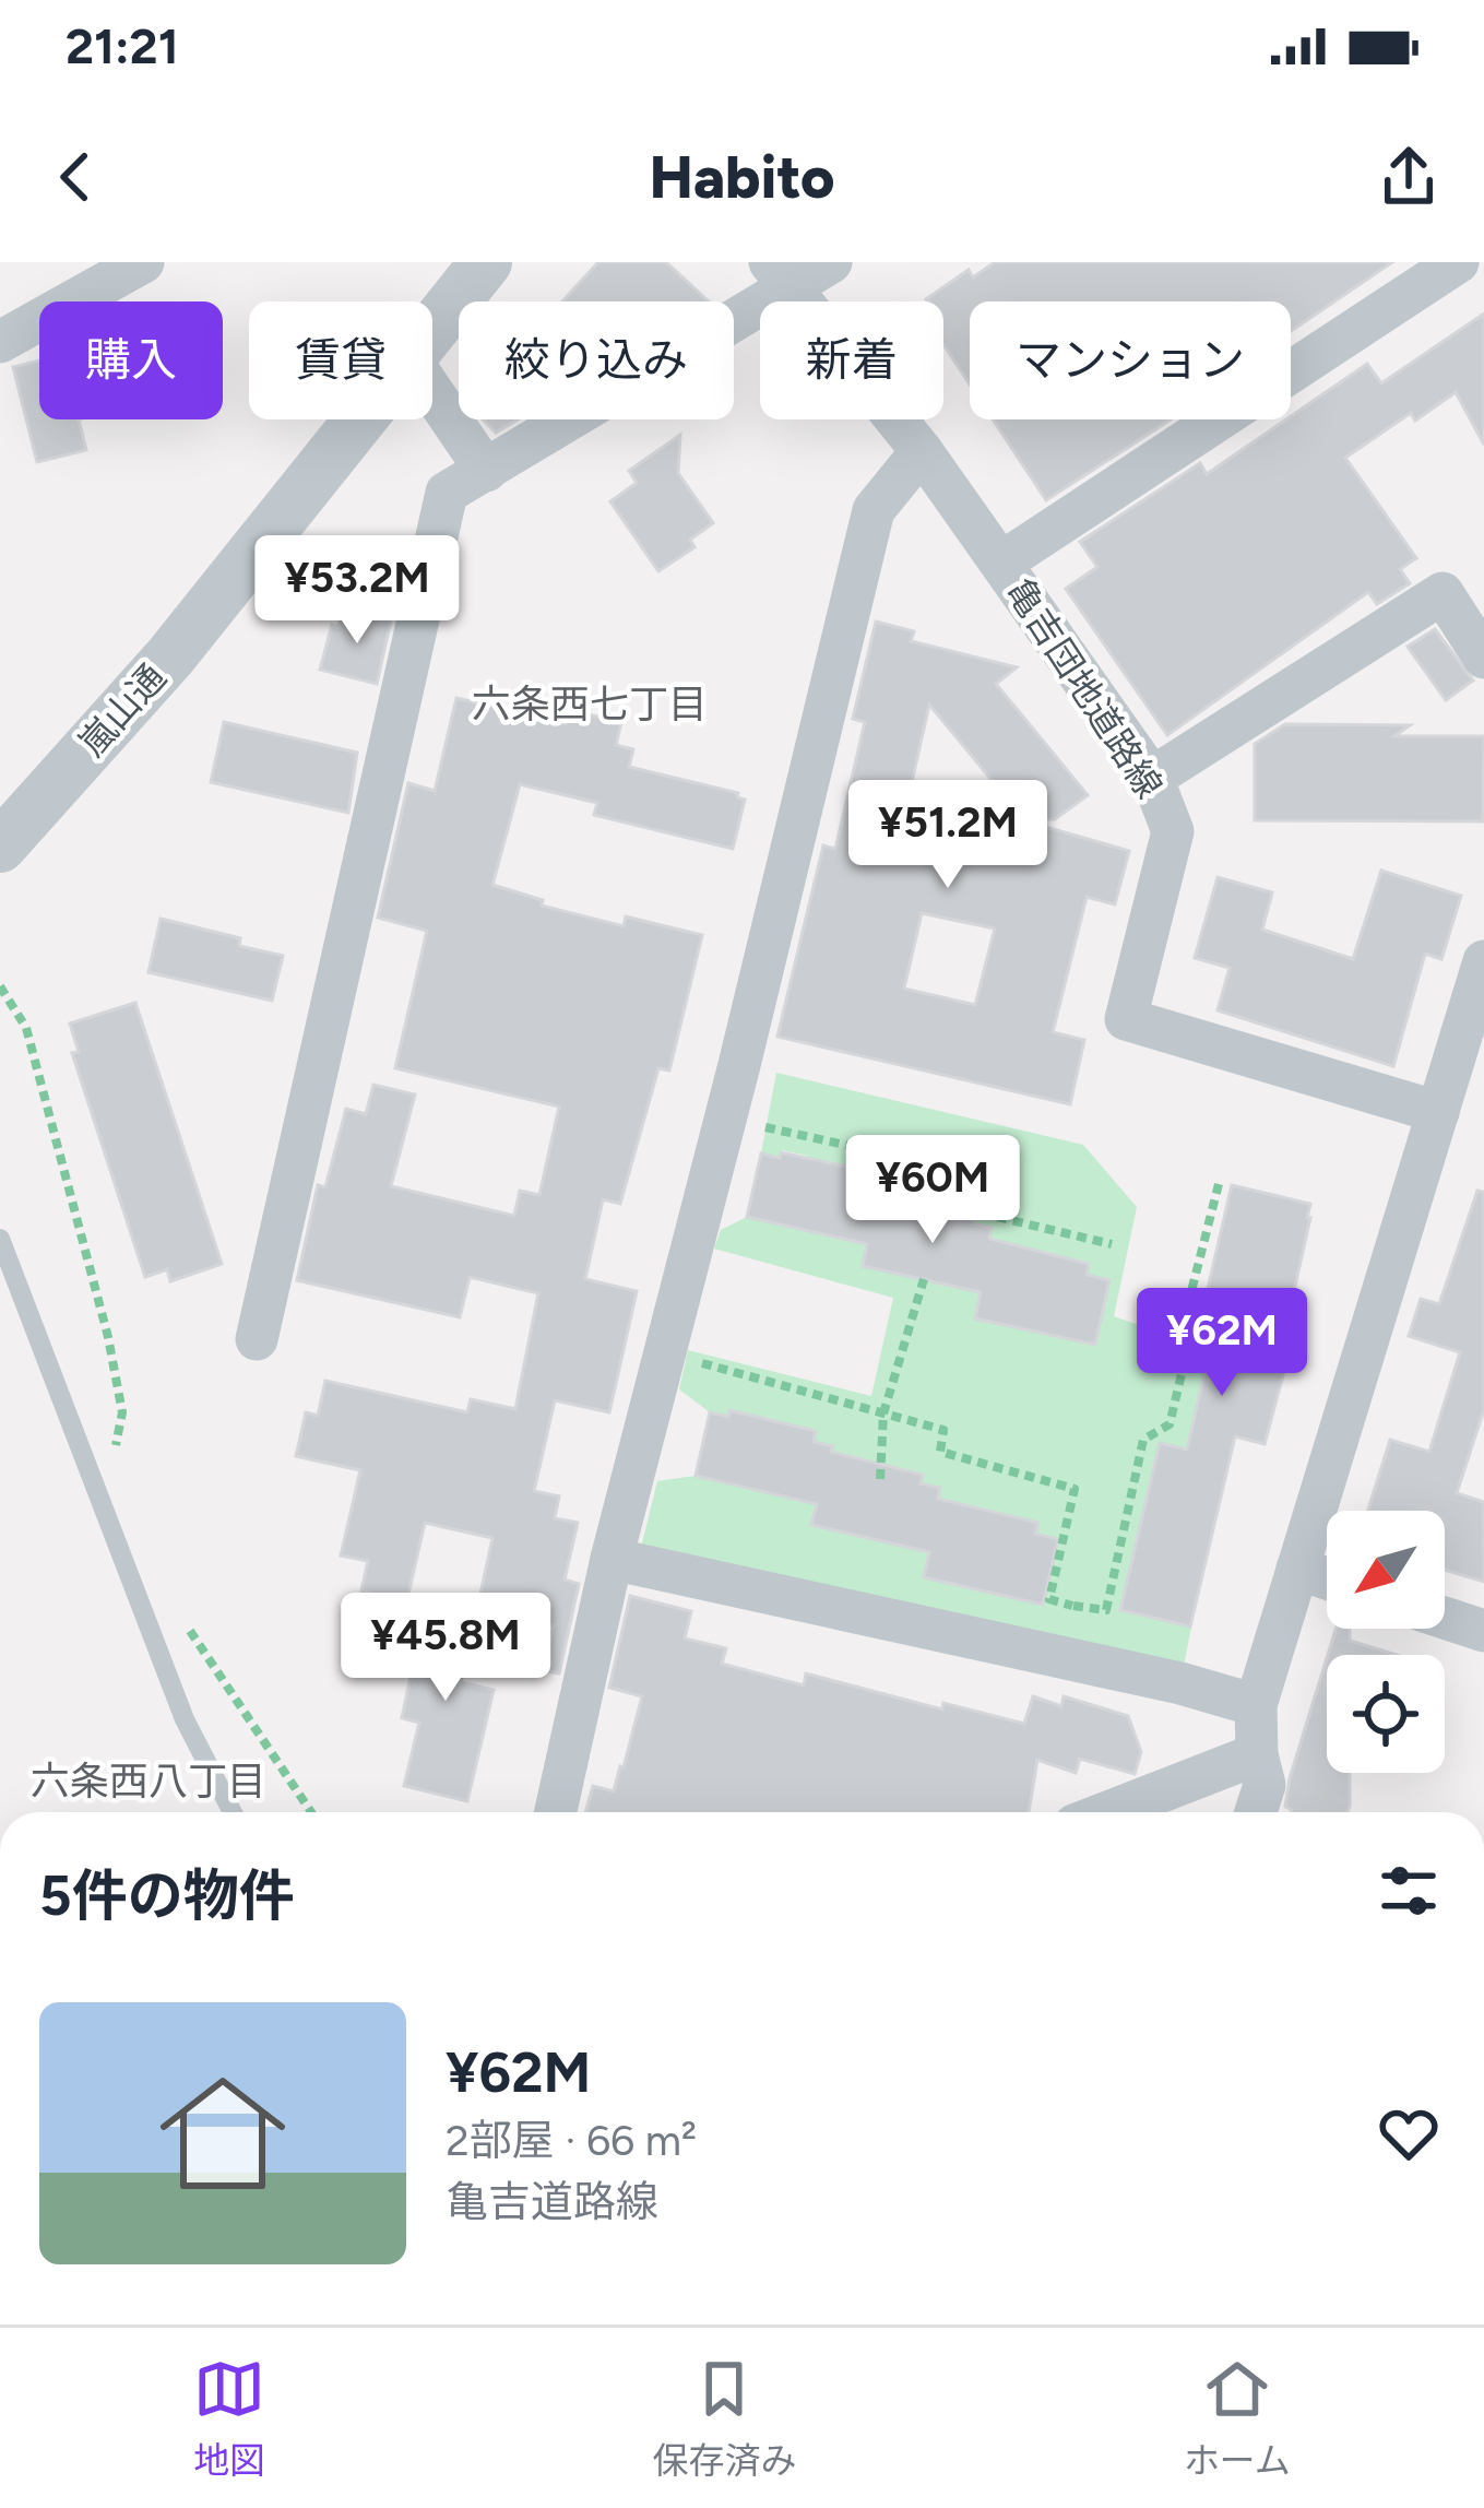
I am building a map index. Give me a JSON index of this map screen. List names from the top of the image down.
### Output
{
  "streets": {
    "street": ["亀吉団地道路線", "嵐山通"]
  },
  "districts": ["六条西七丁目", "六条西八丁目"],
  "north": "bottom left",
  "page": {
    "status": "21:21",
    "header": "Habito",
    "chip": [
      "購入",
      "賃貸",
      "絞り込み",
      "新着",
      "マンション"
    ],
    "price": [
      "¥53.2M",
      "¥51.2M",
      "¥60M",
      "¥62M",
      "¥45.8M"
    ],
    "heading": "5件の物件",
    "list": [
      {
        "name": "¥62M",
        "note": "2部屋 · 66 m² · 亀吉道路線"
      }
    ],
    "tabs": ["地図", "保存済み", "ホーム"]
  }
}
